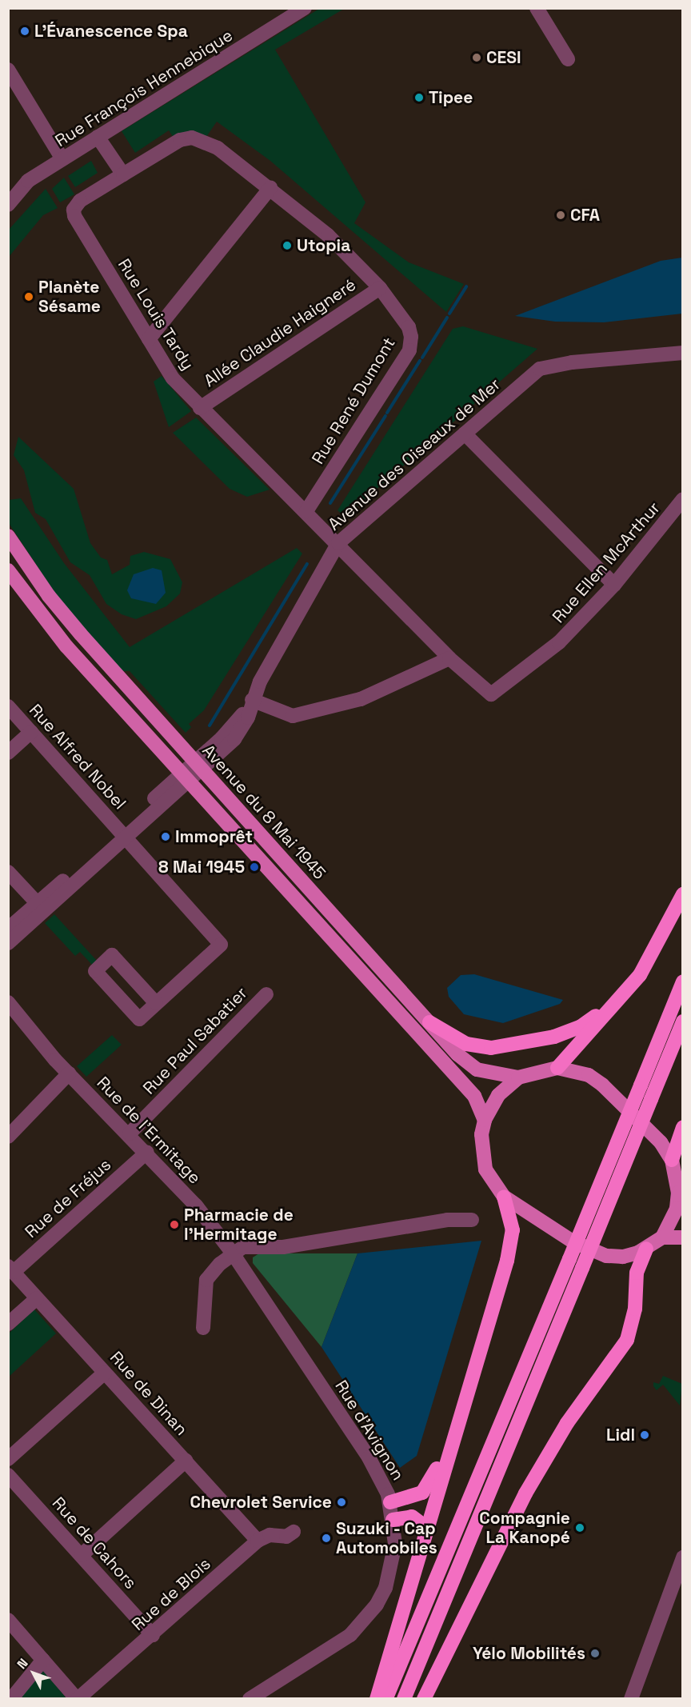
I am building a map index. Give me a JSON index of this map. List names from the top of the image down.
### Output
{
  "streets": {
    "main road": ["Avenue du 8 Mai 1945"],
    "street": [
      "Rue François Hennebique",
      "Rue Louis Tardy",
      "Allée Claudie Haigneré",
      "Rue René Dumont",
      "Avenue des Oiseaux de Mer",
      "Rue Ellen McArthur",
      "Rue Alfred Nobel",
      "Rue Paul Sabatier",
      "Rue de l'Ermitage",
      "Rue de Fréjus",
      "Rue de Dinan",
      "Rue d'Avignon",
      "Rue de Cahors",
      "Rue de Blois"
    ]
  },
  "crossings": [
    ["Rue Louis Tardy", "Allée Claudie Haigneré"],
    ["Rue Louis Tardy", "Rue René Dumont"],
    ["Rue Louis Tardy", "Avenue des Oiseaux de Mer"],
    ["Rue Louis Tardy", "Rue Ellen McArthur"],
    ["Allée Claudie Haigneré", "Rue René Dumont"],
    ["Avenue des Oiseaux de Mer", "Rue Alfred Nobel"],
    ["Avenue des Oiseaux de Mer", "Avenue du 8 Mai 1945"],
    ["Rue Paul Sabatier", "Rue de l'Ermitage"],
    ["Rue de l'Ermitage", "Rue de Fréjus"],
    ["Rue de l'Ermitage", "Rue d'Avignon"],
    ["Rue de Fréjus", "Rue de Dinan"],
    ["Rue de Dinan", "Rue de Blois"],
    ["Rue de Cahors", "Rue de Blois"]
  ],
  "places": [
    "L'Évanescence Spa",
    "CESI",
    "Tipee",
    "CFA",
    "Utopia",
    "Planète Sésame",
    "Immoprêt",
    "8 Mai 1945",
    "Pharmacie de l'Hermitage",
    "Lidl",
    "Chevrolet Service",
    "Compagnie La Kanopé",
    "Suzuki - Cap Automobiles",
    "Yélo Mobilités"
  ],
  "north": "top left"
}
